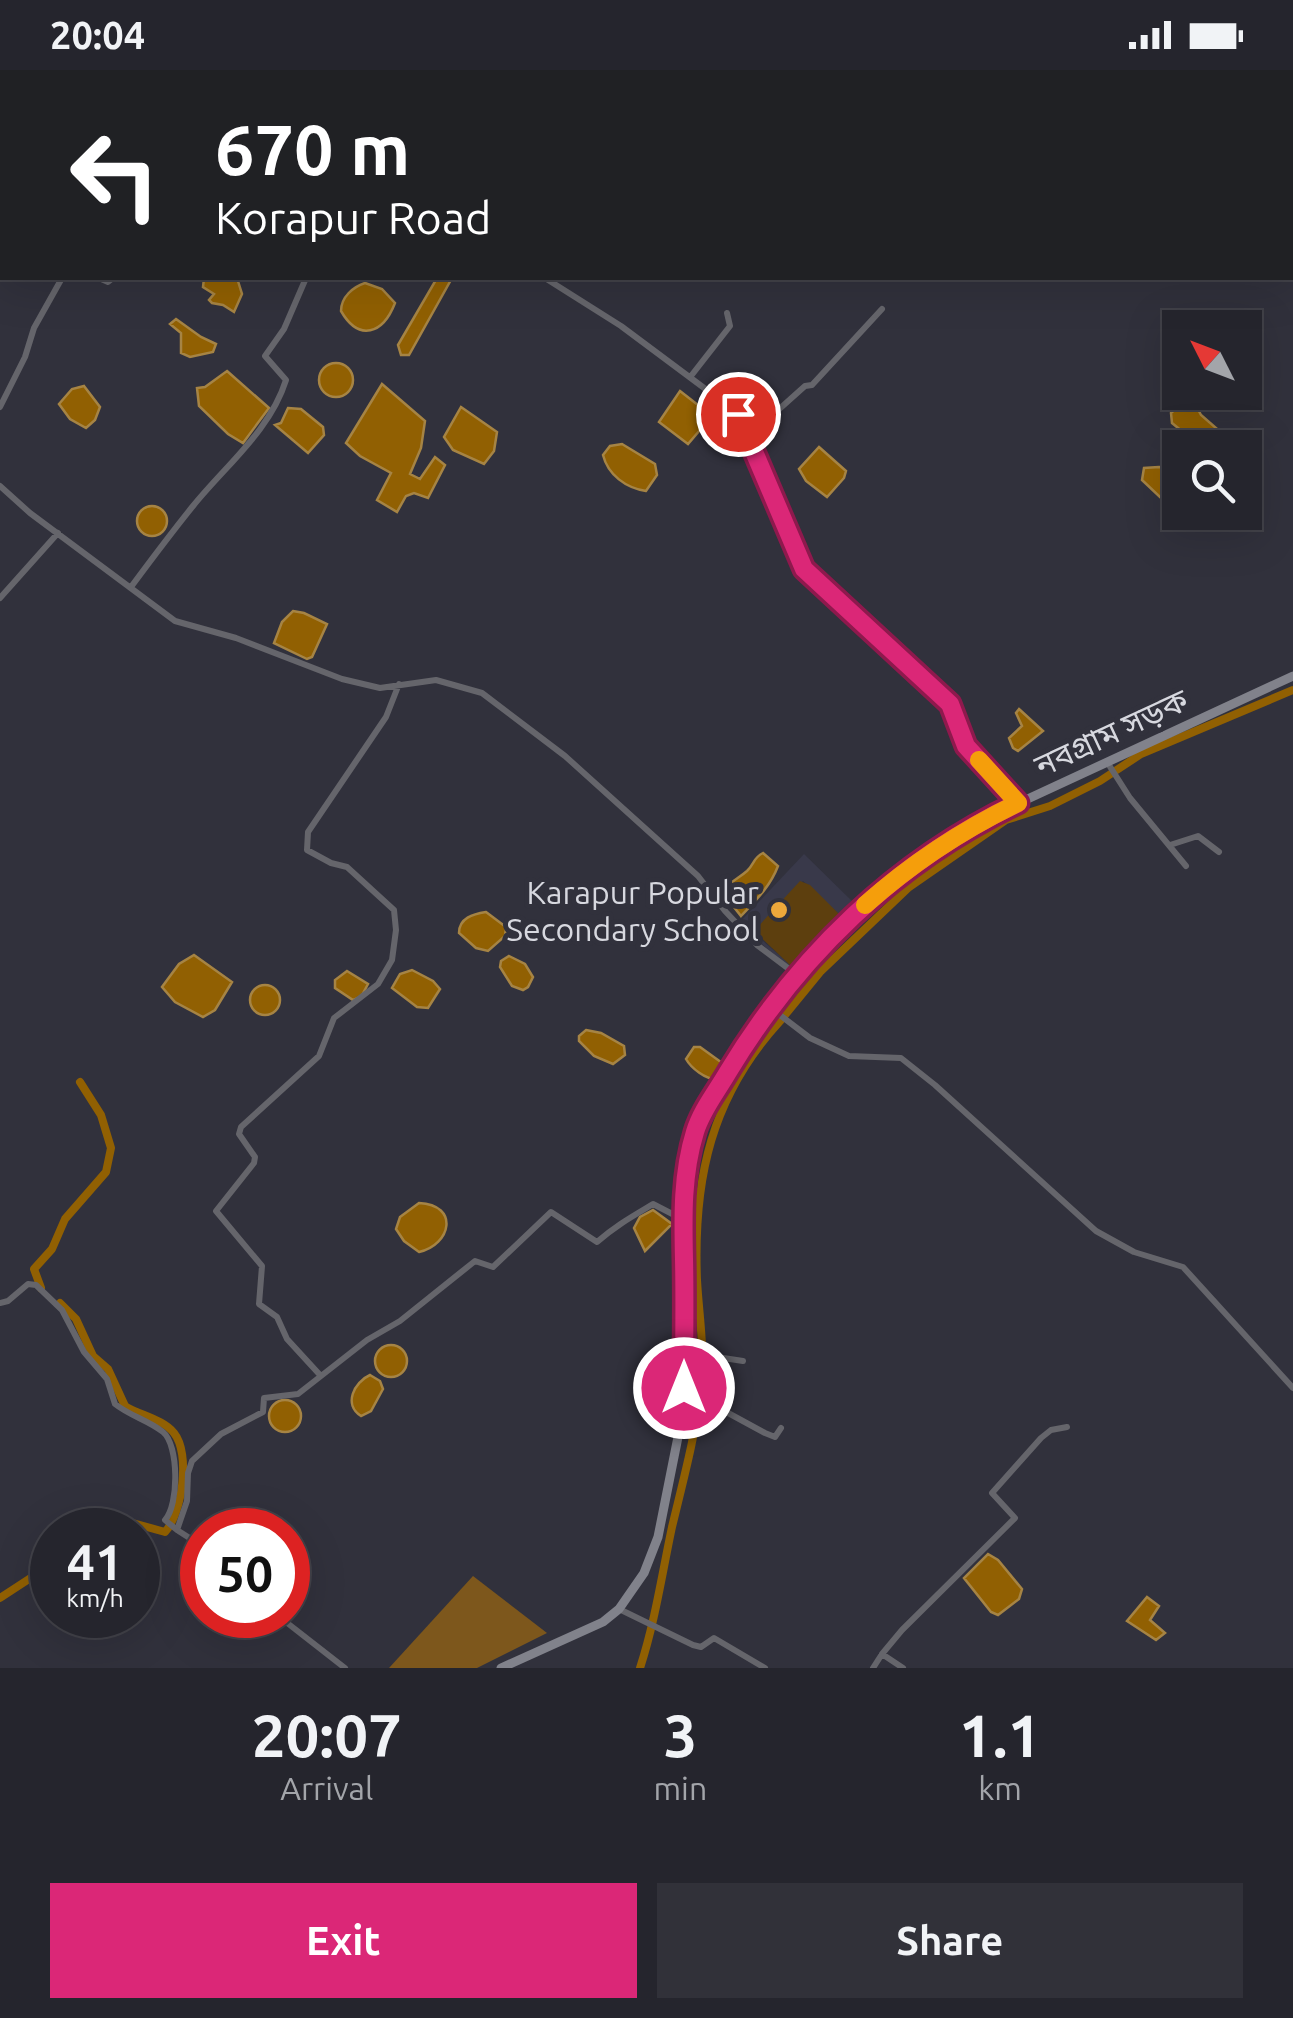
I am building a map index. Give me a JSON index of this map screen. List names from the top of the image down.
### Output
{
  "streets": {
    "main road": ["নবগ্রাম সড়ক"]
  },
  "places": ["Karapur Popular Secondary School"],
  "north": "top left",
  "page": {
    "status": "20:04",
    "turn": ["670 m", "Korapur Road"],
    "speed": "41 km/h",
    "limit": "50",
    "eta": [
      "20:07",
      "Arrival",
      "3",
      "min",
      "1.1",
      "km"
    ],
    "buttons": ["Exit", "Share"]
  }
}
